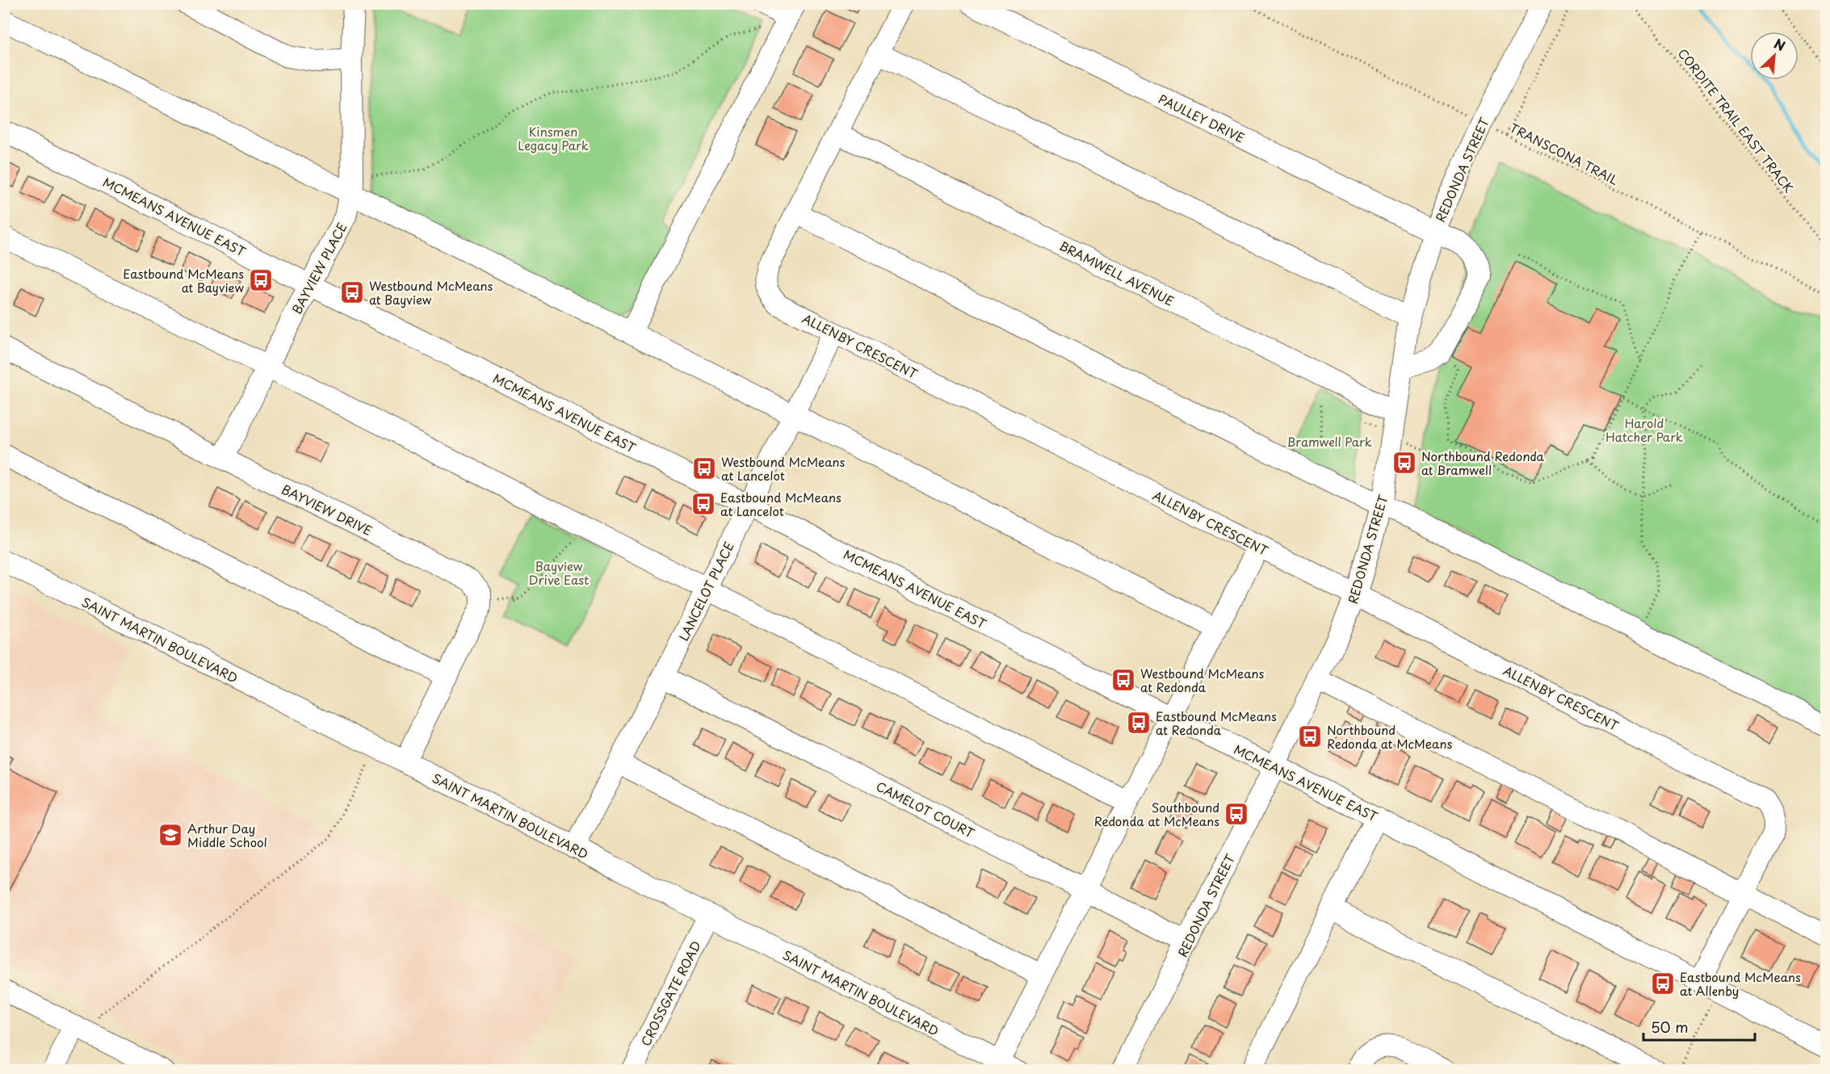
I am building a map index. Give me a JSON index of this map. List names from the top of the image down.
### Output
{
  "streets": {
    "street": [
      "PAULLEY DRIVE",
      "REDONDA STREET",
      "MCMEANS AVENUE EAST",
      "BAYVIEW PLACE",
      "BRAMWELL AVENUE",
      "ALLENBY CRESCENT",
      "BAYVIEW DRIVE",
      "LANCELOT PLACE",
      "SAINT MARTIN BOULEVARD",
      "CAMELOT COURT",
      "CROSSGATE ROAD"
    ],
    "path": ["CORDITE TRAIL EAST TRACK", "TRANSCONA TRAIL"]
  },
  "crossings": [
    ["PAULLEY DRIVE", "REDONDA STREET"],
    ["TRANSCONA TRAIL", "REDONDA STREET"],
    ["REDONDA STREET", "MCMEANS AVENUE EAST"],
    ["REDONDA STREET", "BRAMWELL AVENUE"],
    ["REDONDA STREET", "ALLENBY CRESCENT"],
    ["REDONDA STREET", "CAMELOT COURT"],
    ["MCMEANS AVENUE EAST", "BAYVIEW PLACE"],
    ["MCMEANS AVENUE EAST", "ALLENBY CRESCENT"],
    ["MCMEANS AVENUE EAST", "LANCELOT PLACE"],
    ["BAYVIEW PLACE", "BAYVIEW DRIVE"],
    ["BRAMWELL AVENUE", "ALLENBY CRESCENT"],
    ["ALLENBY CRESCENT", "LANCELOT PLACE"],
    ["LANCELOT PLACE", "SAINT MARTIN BOULEVARD"],
    ["LANCELOT PLACE", "CAMELOT COURT"],
    ["SAINT MARTIN BOULEVARD", "CROSSGATE ROAD"]
  ],
  "parks": [
    "Kinsmen Legacy Park",
    "Harold Hatcher Park",
    "Bramwell Park",
    "Bayview Drive East"
  ],
  "places": {
    "bus stop": [
      "Eastbound McMeans at Bayview",
      "Westbound McMeans at Bayview",
      "Northbound Redonda at Bramwell",
      "Westbound McMeans at Lancelot",
      "Eastbound McMeans at Lancelot",
      "Westbound McMeans at Redonda",
      "Eastbound McMeans at Redonda",
      "Northbound Redonda at McMeans",
      "Southbound Redonda at McMeans",
      "Eastbound McMeans at Allenby"
    ],
    "school or university": ["Arthur Day Middle School"]
  },
  "scale_bar": "50 m",
  "north": "top right"
}
